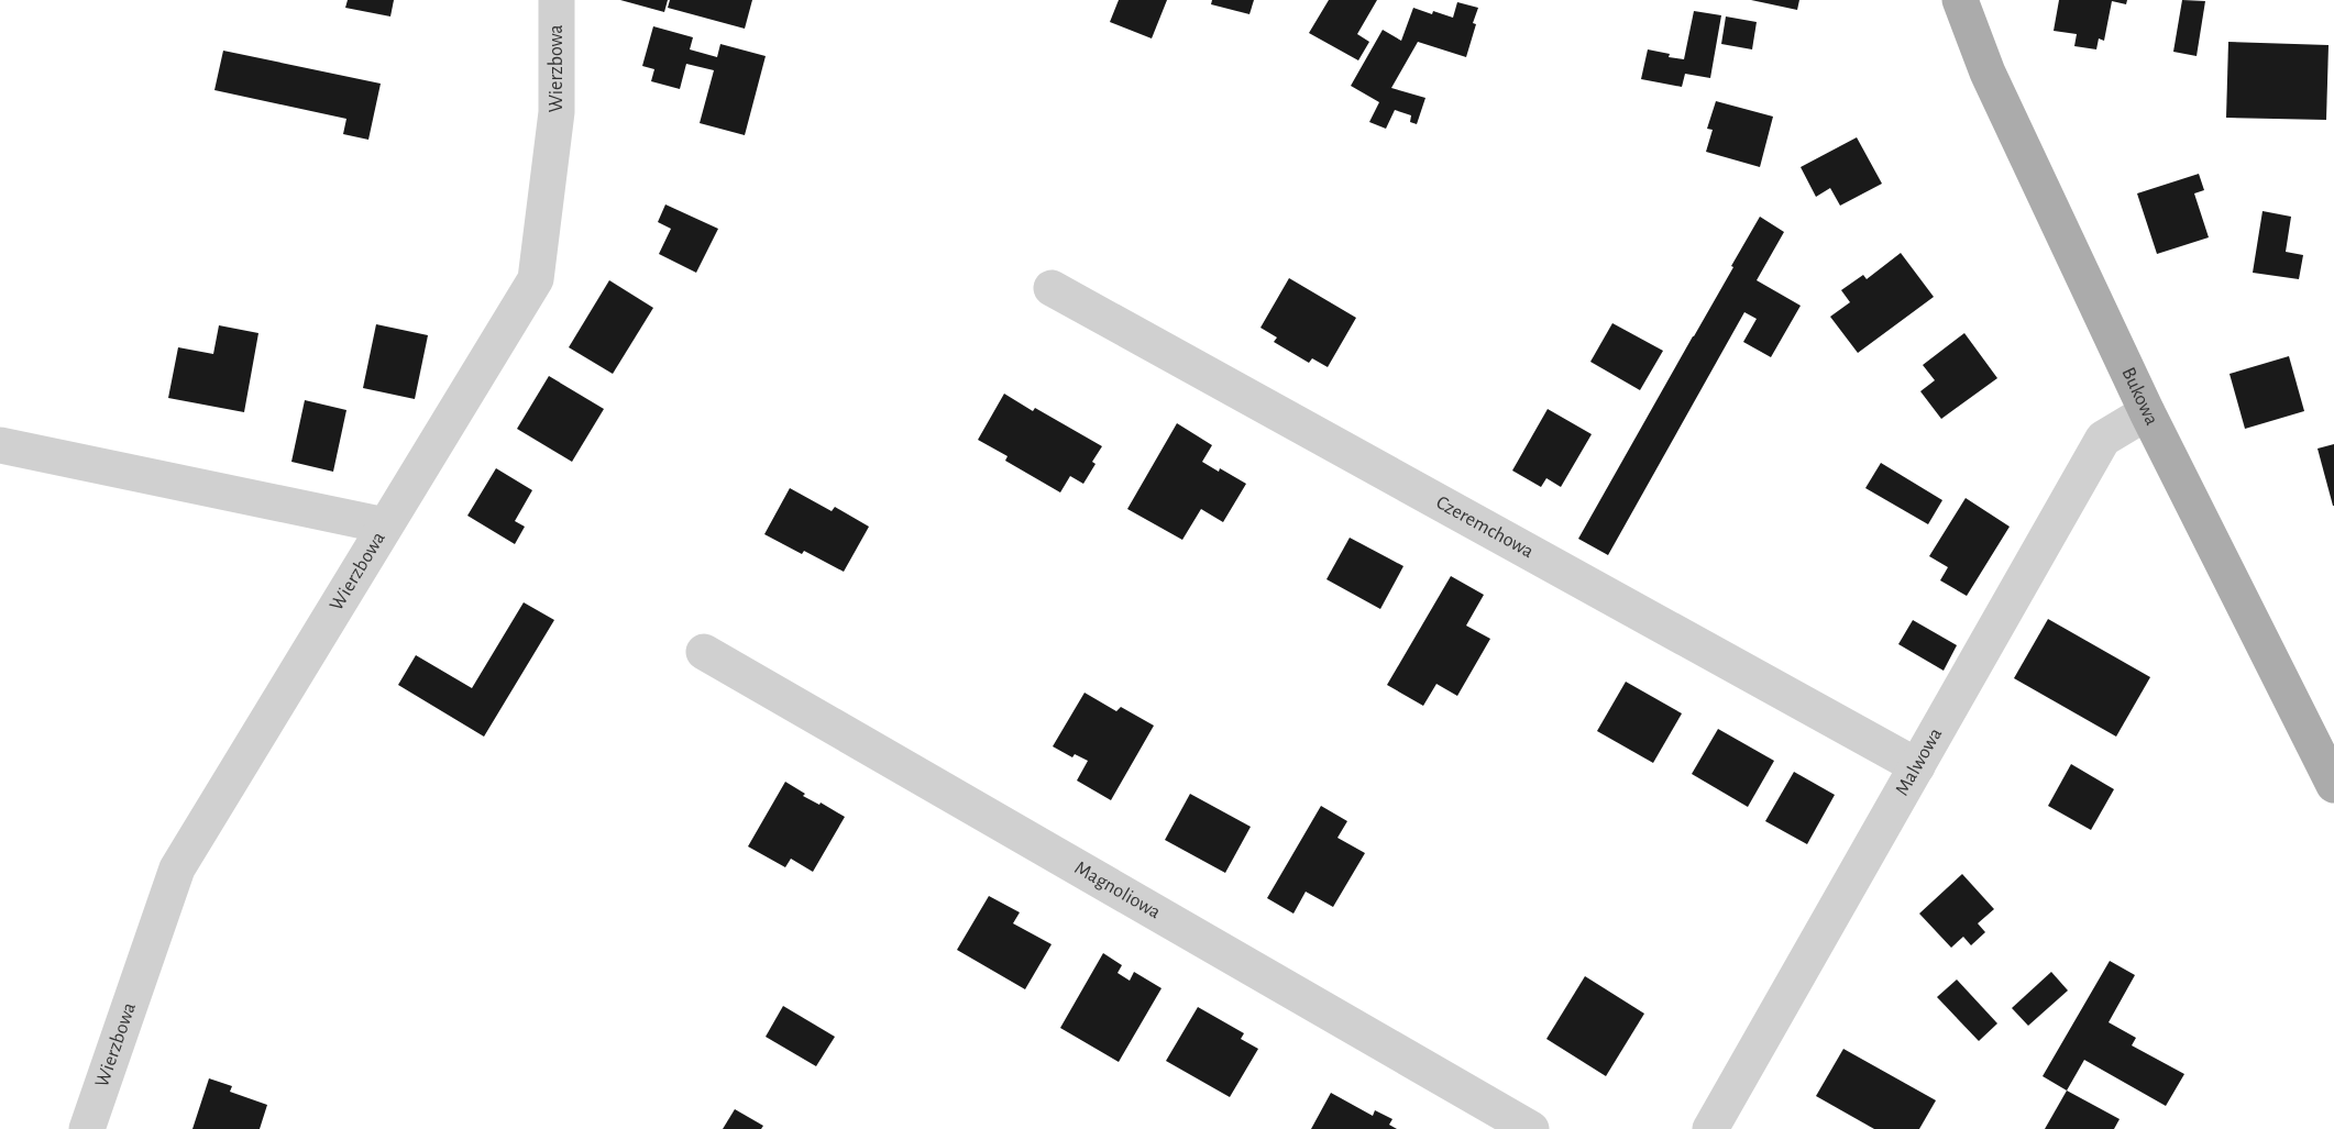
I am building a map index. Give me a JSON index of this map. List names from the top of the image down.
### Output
{
  "streets": {
    "main road": ["Bukowa"],
    "street": [
      "Wierzbowa",
      "Czeremchowa",
      "Malwowa",
      "Magnoliowa"
    ]
  },
  "crossings": [
    ["Bukowa", "Malwowa"],
    ["Czeremchowa", "Malwowa"]
  ]
}
